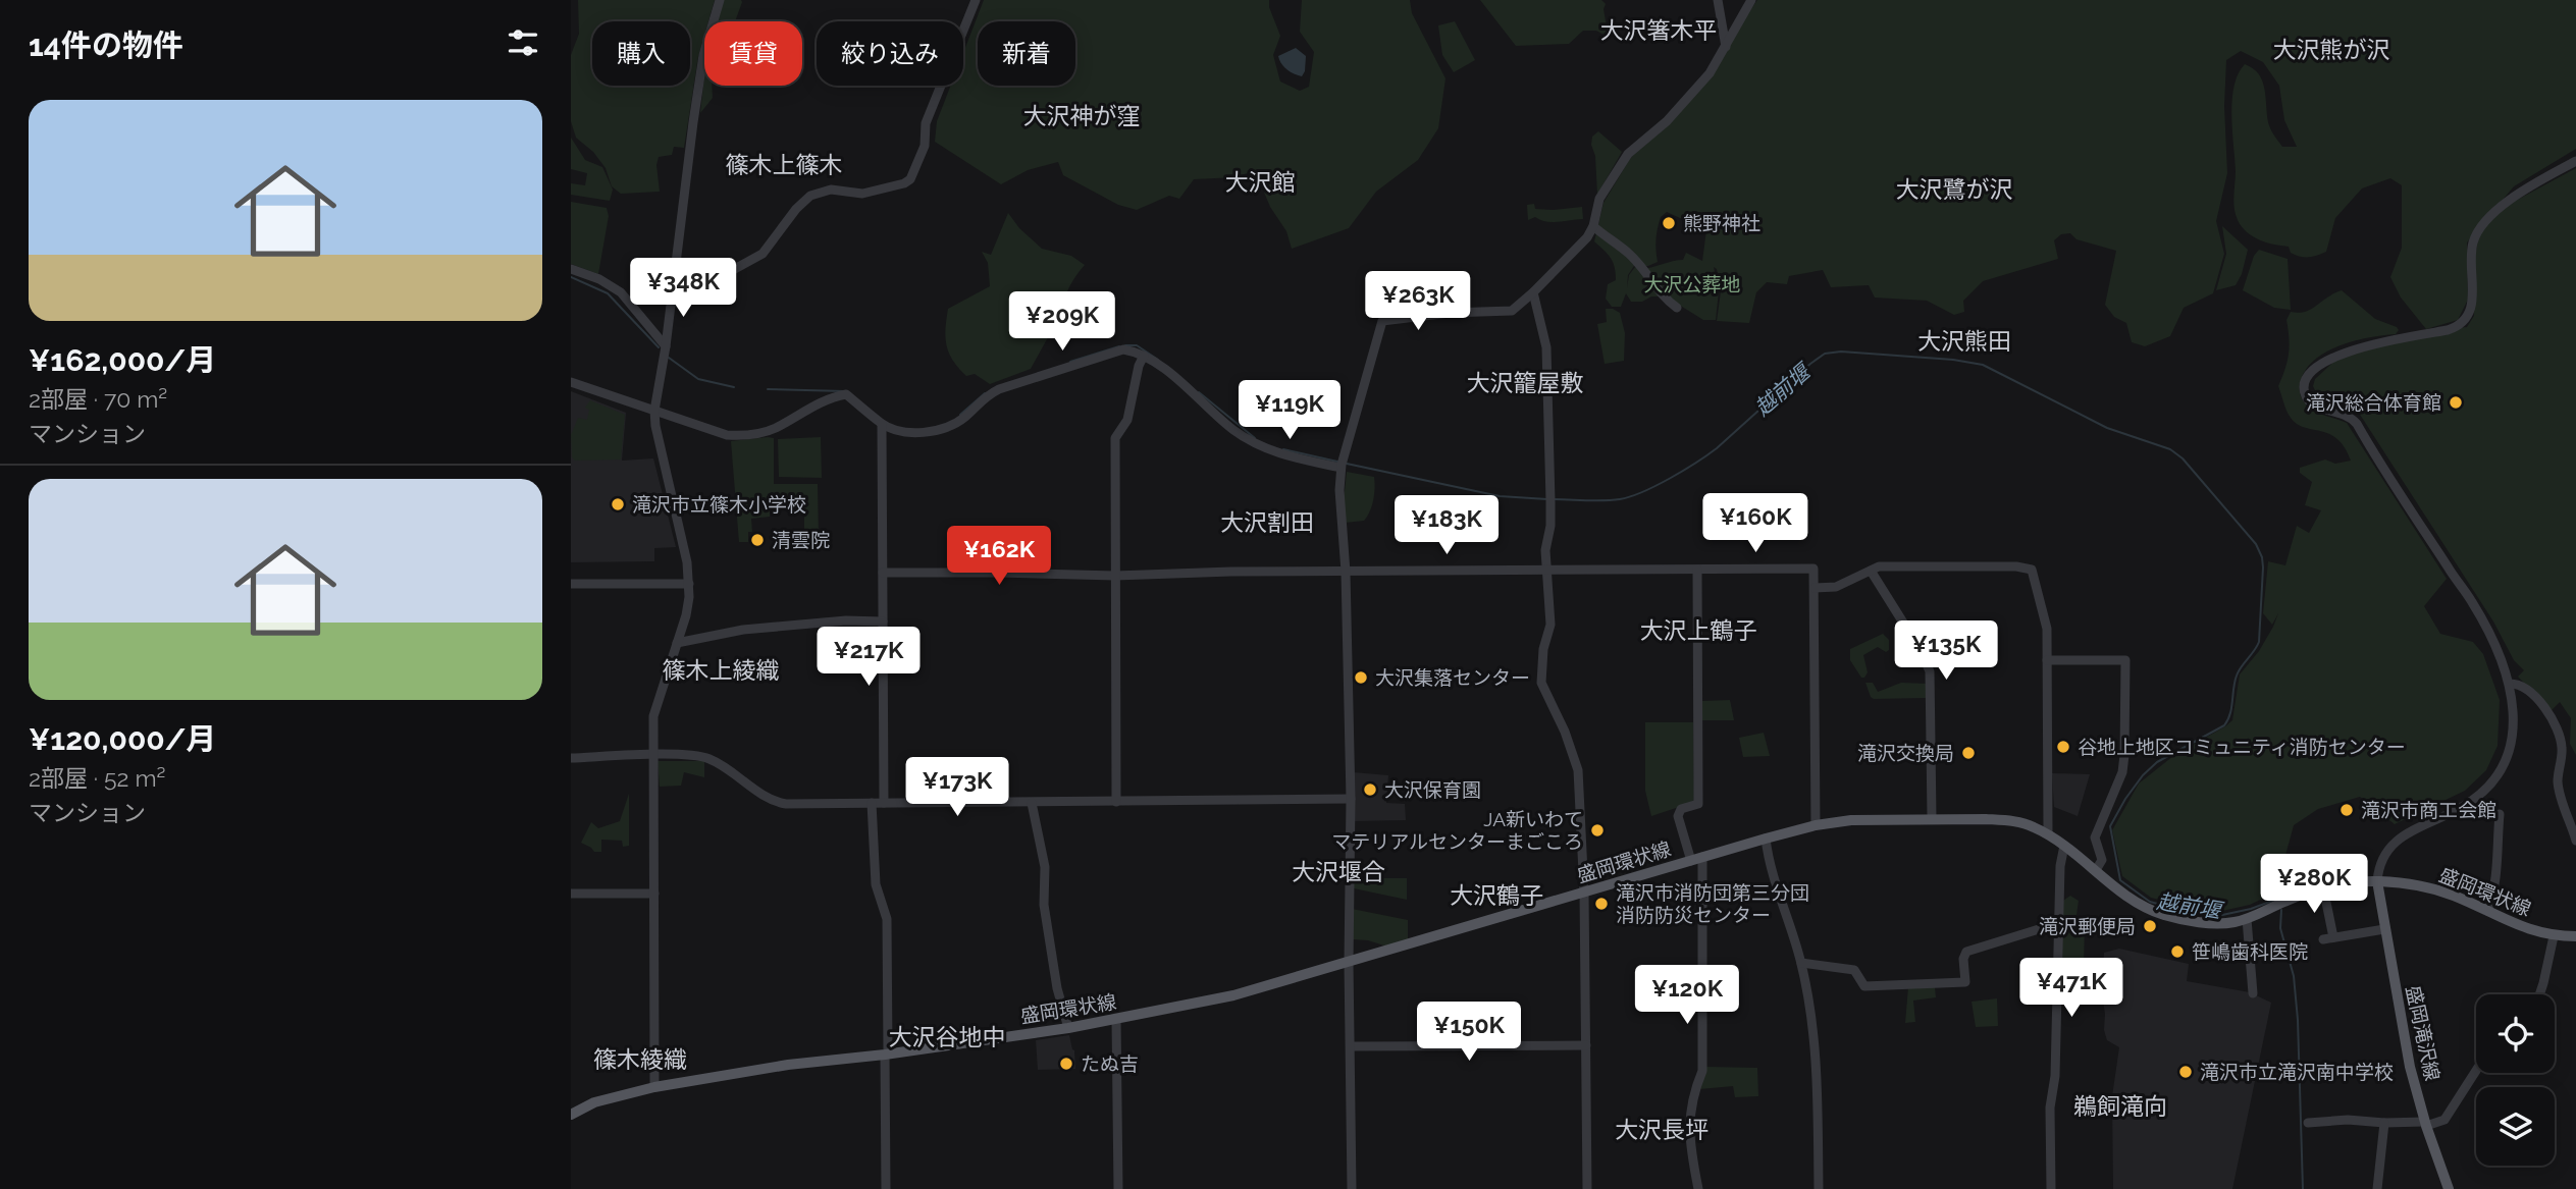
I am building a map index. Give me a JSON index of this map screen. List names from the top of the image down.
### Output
{
  "streets": {
    "main road": ["盛岡環状線", "盛岡滝沢線"]
  },
  "crossings": [
    ["盛岡環状線", "盛岡滝沢線"]
  ],
  "districts": [
    "大沢箸木平",
    "大沢熊が沢",
    "大沢神が窪",
    "篠木上篠木",
    "大沢館",
    "大沢鷺が沢",
    "大沢熊田",
    "大沢籠屋敷",
    "大沢割田",
    "大沢上鶴子",
    "篠木上綾織",
    "大沢堰合",
    "大沢鶴子",
    "大沢谷地中",
    "篠木綾織",
    "鵜飼滝向",
    "大沢長坪"
  ],
  "water": ["越前堰"],
  "parks": ["大沢公葬地"],
  "places": [
    "熊野神社",
    "滝沢総合体育館",
    "滝沢市立篠木小学校",
    "清雲院",
    "大沢集落センター",
    "谷地上地区コミュニティ消防センター",
    "滝沢交換局",
    "大沢保育園",
    "滝沢市商工会館",
    "JA新いわて マテリアルセンターまごころ",
    "滝沢市消防団第三分団 消防防災センター",
    "滝沢郵便局",
    "笹嶋歯科医院",
    "たぬ吉",
    "滝沢市立滝沢南中学校"
  ],
  "page": {
    "heading": "14件の物件",
    "chip": [
      "購入",
      "賃貸",
      "絞り込み",
      "新着"
    ],
    "list": [
      {
        "name": "¥162,000/月",
        "note": "2部屋 · 70 m² · マンション"
      },
      {
        "name": "¥120,000/月",
        "note": "2部屋 · 52 m² · マンション"
      }
    ],
    "price": [
      "¥348K",
      "¥263K",
      "¥209K",
      "¥119K",
      "¥160K",
      "¥183K",
      "¥162K",
      "¥135K",
      "¥217K",
      "¥173K",
      "¥280K",
      "¥471K",
      "¥120K",
      "¥150K"
    ]
  }
}
